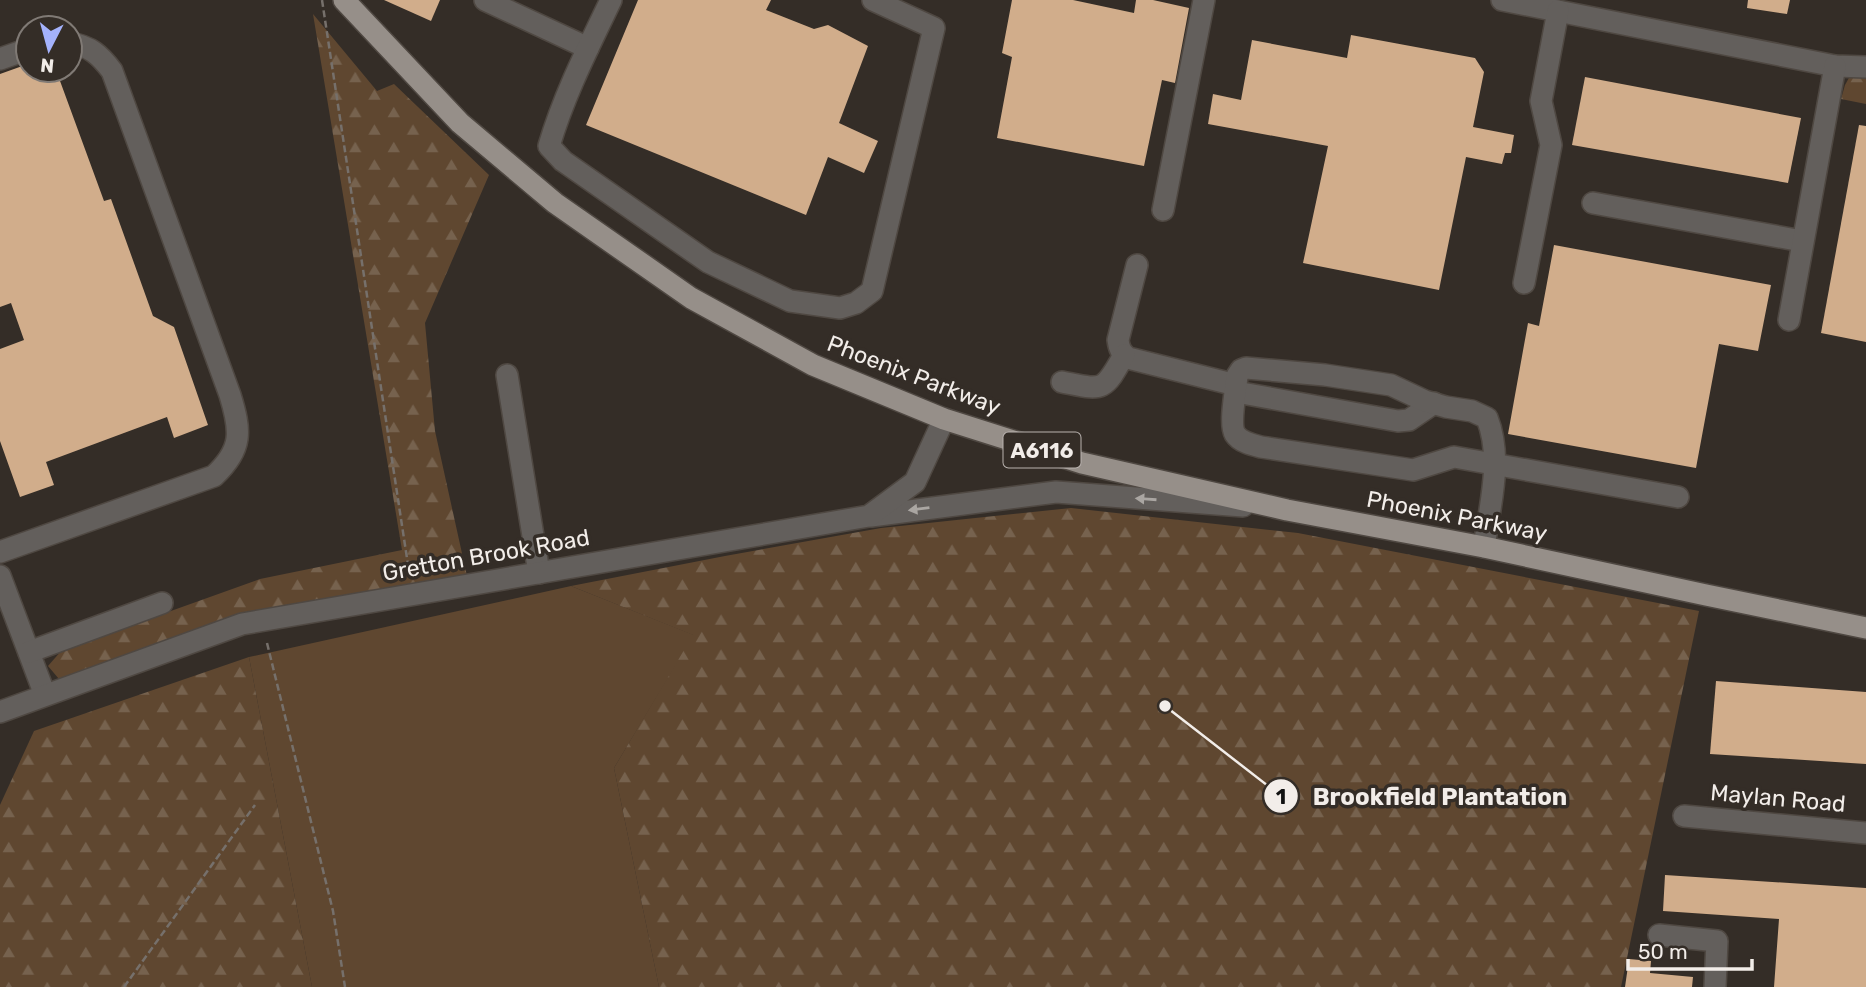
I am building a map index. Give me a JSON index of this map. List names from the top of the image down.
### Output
{
  "streets": {
    "main road": ["Phoenix Parkway", "A6116"],
    "street": ["Gretton Brook Road", "Maylan Road"]
  },
  "crossings": [
    ["Phoenix Parkway", "Gretton Brook Road"]
  ],
  "places": ["Brookfield Plantation"],
  "scale_bar": "50 m",
  "north": "bottom"
}
